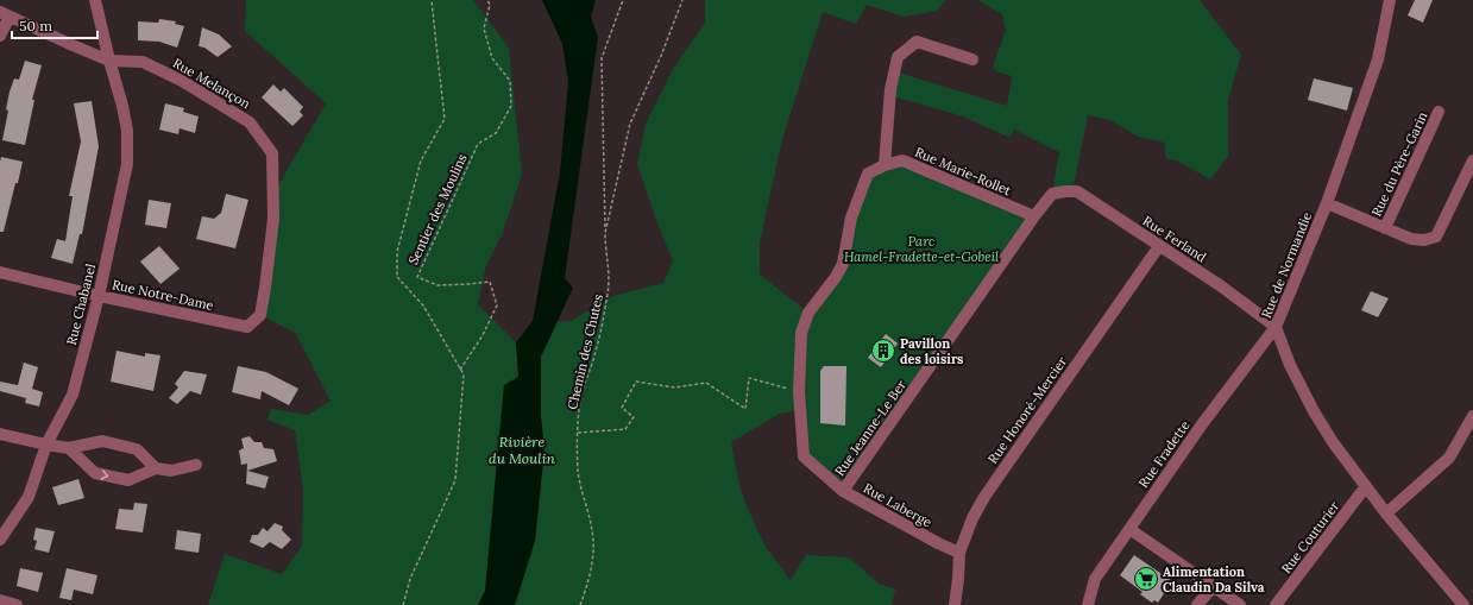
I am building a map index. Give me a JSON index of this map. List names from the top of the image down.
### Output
{
  "streets": {
    "street": [
      "Rue Melançon",
      "Rue du Père-Garin",
      "Rue Marie-Rollet",
      "Rue Ferland",
      "Rue de Normandie",
      "Rue Notre-Dame",
      "Rue Chabanel",
      "Rue Honoré-Mercier",
      "Rue Jeanne-Le Ber",
      "Rue Fradette",
      "Rue Laberge",
      "Rue Couturier"
    ],
    "path": ["Sentier des Moulins", "Chemin des Chutes"]
  },
  "crossings": [
    ["Rue Melançon", "Rue Notre-Dame"],
    ["Rue Melançon", "Rue Chabanel"],
    ["Rue Marie-Rollet", "Rue Jeanne-Le Ber"],
    ["Rue Marie-Rollet", "Rue Laberge"],
    ["Rue Ferland", "Rue de Normandie"],
    ["Rue Ferland", "Rue Honoré-Mercier"],
    ["Rue Ferland", "Rue Jeanne-Le Ber"],
    ["Rue Ferland", "Rue Fradette"],
    ["Rue de Normandie", "Rue Fradette"],
    ["Rue de Normandie", "Rue Couturier"],
    ["Rue Notre-Dame", "Rue Chabanel"],
    ["Rue Honoré-Mercier", "Rue Laberge"],
    ["Rue Jeanne-Le Ber", "Rue Laberge"]
  ],
  "water": ["Rivière du Moulin"],
  "parks": ["Parc Hamel-Fradette-et-Gobeil"],
  "places": {
    "building": ["Pavillon des loisirs"],
    "supermarket": ["Alimentation Claudin Da Silva"]
  },
  "scale_bar": "50 m"
}
